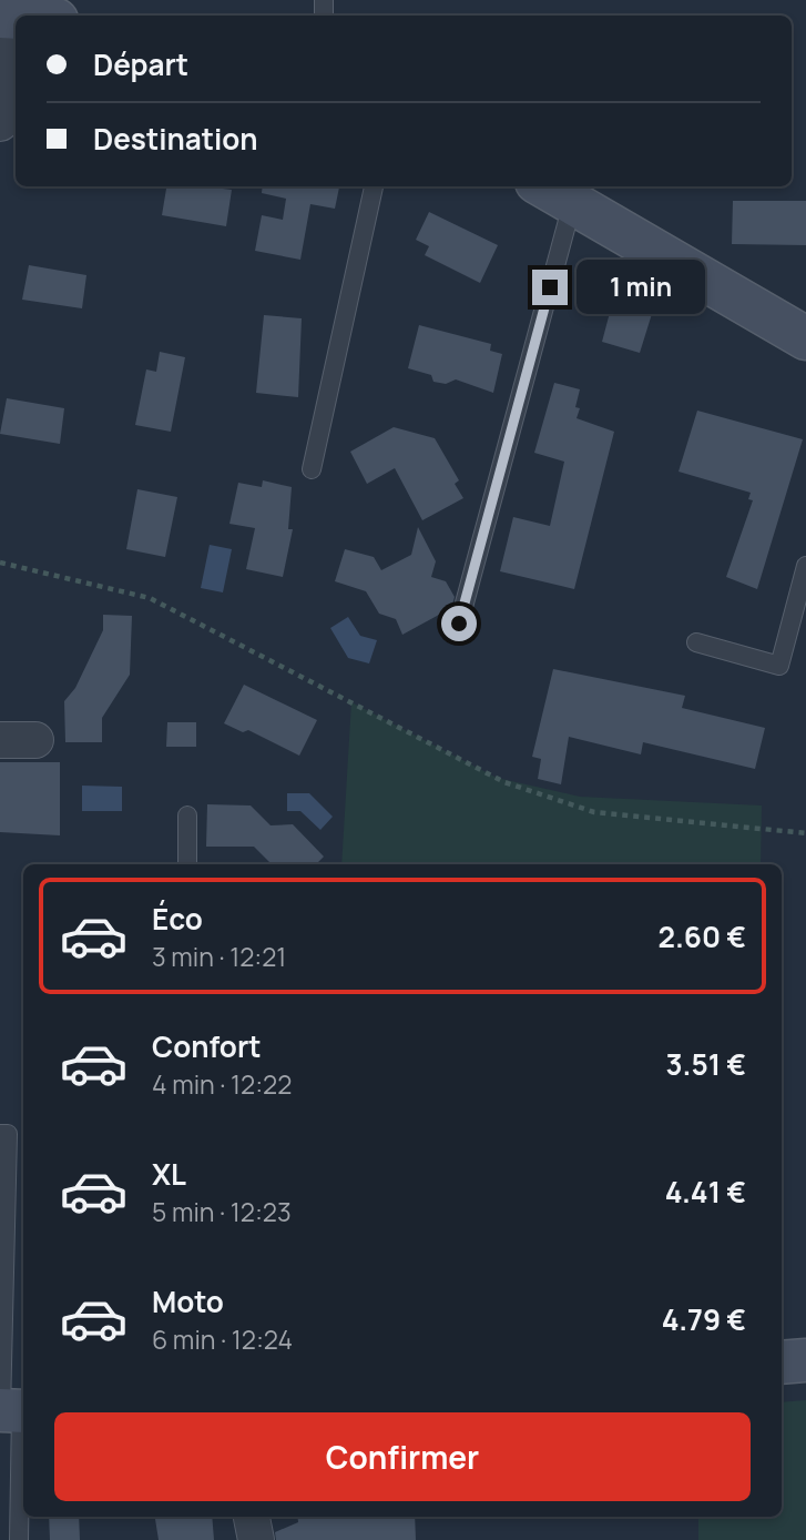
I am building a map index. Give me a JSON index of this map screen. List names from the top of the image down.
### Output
{
  "page": {
    "banner": ["Départ", "Destination"],
    "bubble": "1 min",
    "list": [
      {
        "name": "Éco",
        "note": "3 min · 12:21",
        "value": "2.60 €"
      },
      {
        "name": "Confort",
        "note": "4 min · 12:22",
        "value": "3.51 €"
      },
      {
        "name": "XL",
        "note": "5 min · 12:23",
        "value": "4.41 €"
      },
      {
        "name": "Moto",
        "note": "6 min · 12:24",
        "value": "4.79 €"
      }
    ],
    "buttons": "Confirmer"
  }
}
